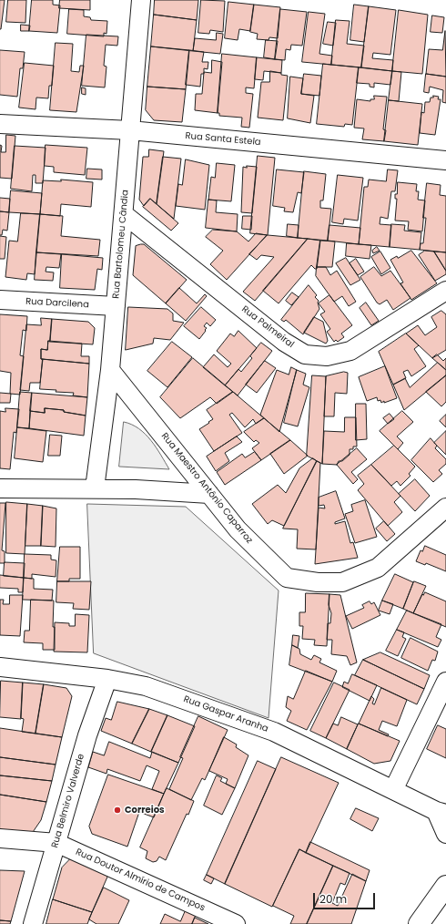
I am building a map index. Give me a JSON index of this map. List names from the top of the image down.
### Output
{
  "streets": {
    "street": [
      "Rua Santa Estela",
      "Rua Bartolomeu Cândia",
      "Rua Darcilena",
      "Rua Palmeiral",
      "Rua Maestro Antônio Caparroz",
      "Rua Gaspar Aranha",
      "Rua Belmiro Valverde",
      "Rua Doutor Almírio de Campos"
    ]
  },
  "crossings": [
    ["Rua Santa Estela", "Rua Bartolomeu Cândia"],
    ["Rua Bartolomeu Cândia", "Rua Darcilena"],
    ["Rua Bartolomeu Cândia", "Rua Palmeiral"],
    ["Rua Bartolomeu Cândia", "Rua Maestro Antônio Caparroz"],
    ["Rua Gaspar Aranha", "Rua Belmiro Valverde"],
    ["Rua Belmiro Valverde", "Rua Doutor Almírio de Campos"]
  ],
  "places": ["Correios"],
  "scale_bar": "20 m"
}
